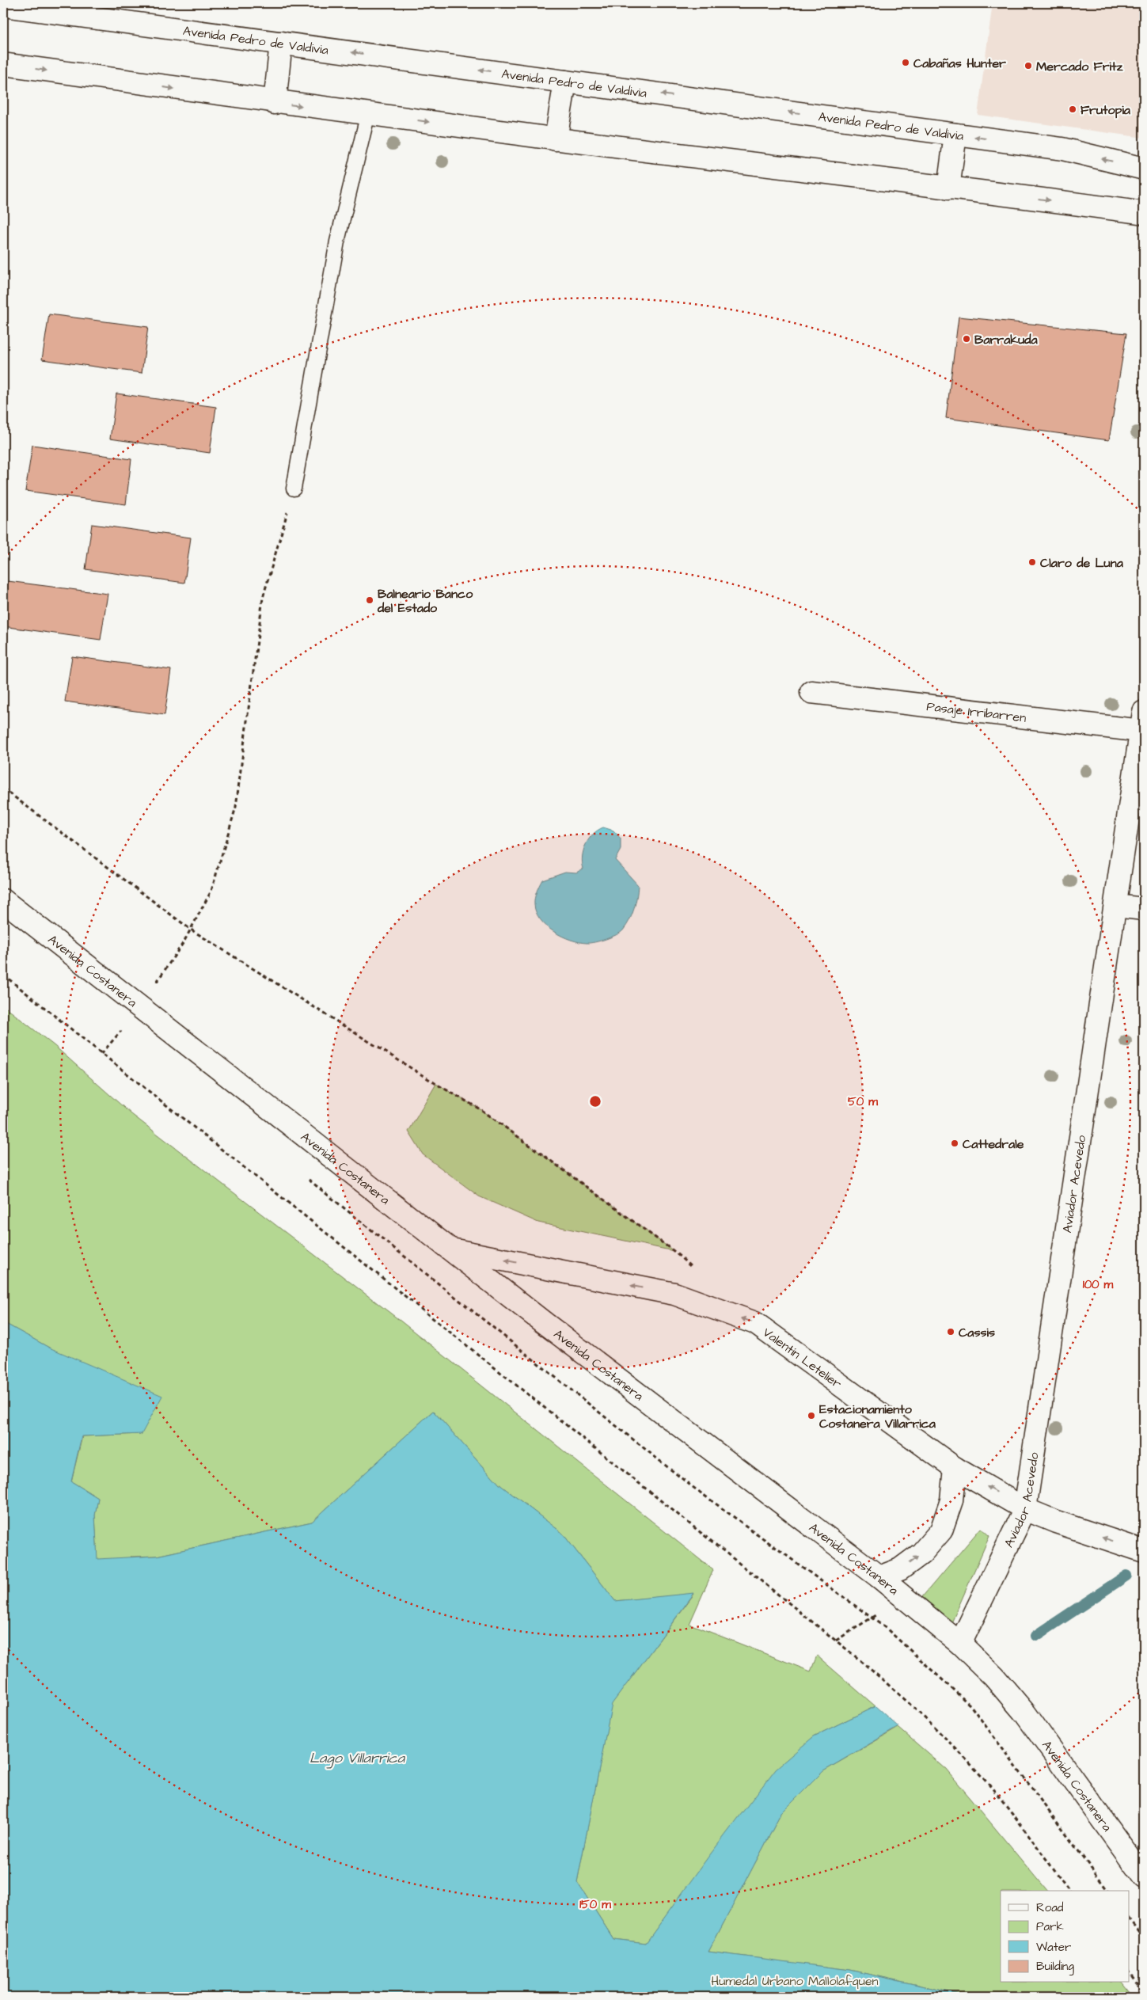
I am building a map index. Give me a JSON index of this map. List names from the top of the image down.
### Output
{
  "streets": {
    "street": [
      "Avenida Pedro de Valdivia",
      "Pasaje Irribarren",
      "Avenida Costanera",
      "Aviador Acevedo",
      "Valentín Letelier"
    ]
  },
  "crossings": [
    ["Pasaje Irribarren", "Aviador Acevedo"],
    ["Avenida Costanera", "Aviador Acevedo"],
    ["Avenida Costanera", "Valentín Letelier"],
    ["Aviador Acevedo", "Valentín Letelier"]
  ],
  "one_way": ["Valentín Letelier"],
  "water": ["Lago Villarrica"],
  "parks": ["Humedal Urbano Mallolafquen"],
  "places": [
    "Cabañas Hunter",
    "Mercado Fritz",
    "Frutopia",
    "Barrakuda",
    "Claro de Luna",
    "Balneario Banco del Estado",
    "Cattedrale",
    "Cassis",
    "Estacionamiento Costanera Villarrica"
  ],
  "legend": [
    "Road",
    "Park",
    "Water",
    "Building"
  ],
  "rings": ["50 m", "100 m", "150 m"]
}
